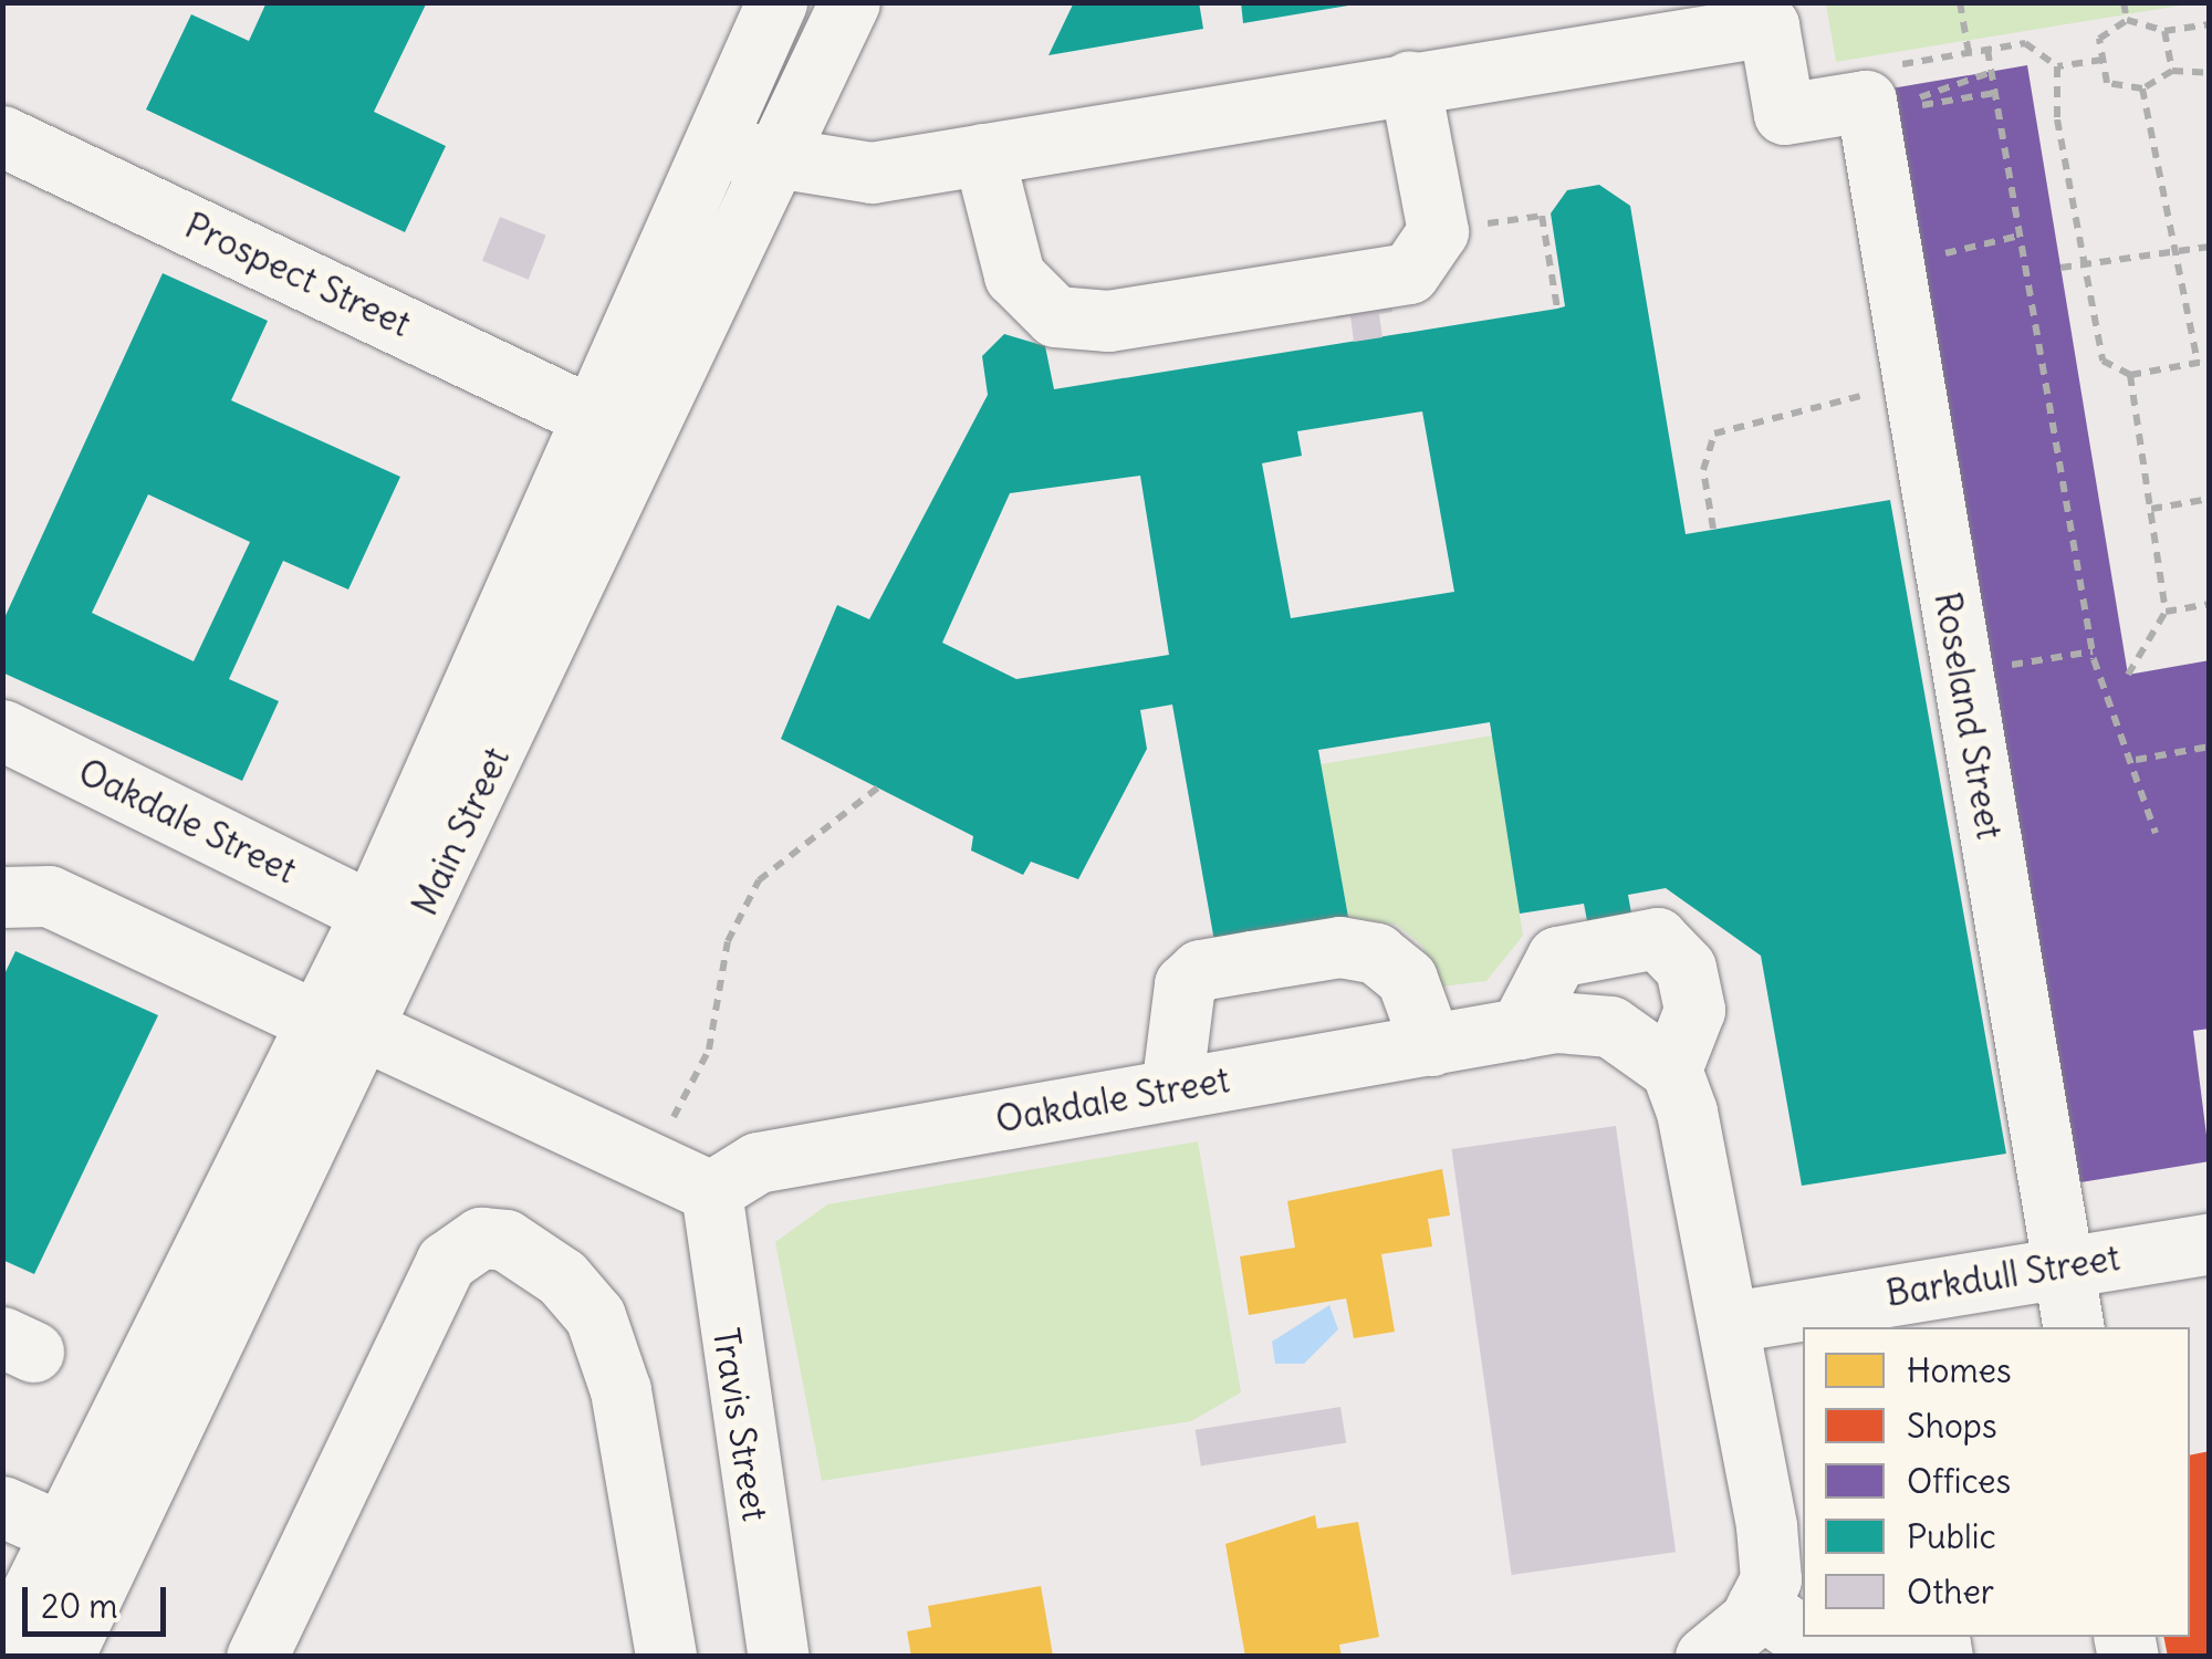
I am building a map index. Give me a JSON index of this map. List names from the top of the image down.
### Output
{
  "streets": {
    "street": [
      "Prospect Street",
      "Roseland Street",
      "Oakdale Street",
      "Main Street",
      "Barkdull Street",
      "Travis Street"
    ]
  },
  "crossings": [
    ["Prospect Street", "Main Street"],
    ["Roseland Street", "Barkdull Street"],
    ["Oakdale Street", "Main Street"],
    ["Oakdale Street", "Travis Street"]
  ],
  "legend": [
    "Homes",
    "Shops",
    "Offices",
    "Public",
    "Other"
  ],
  "scale_bar": "20 m"
}
